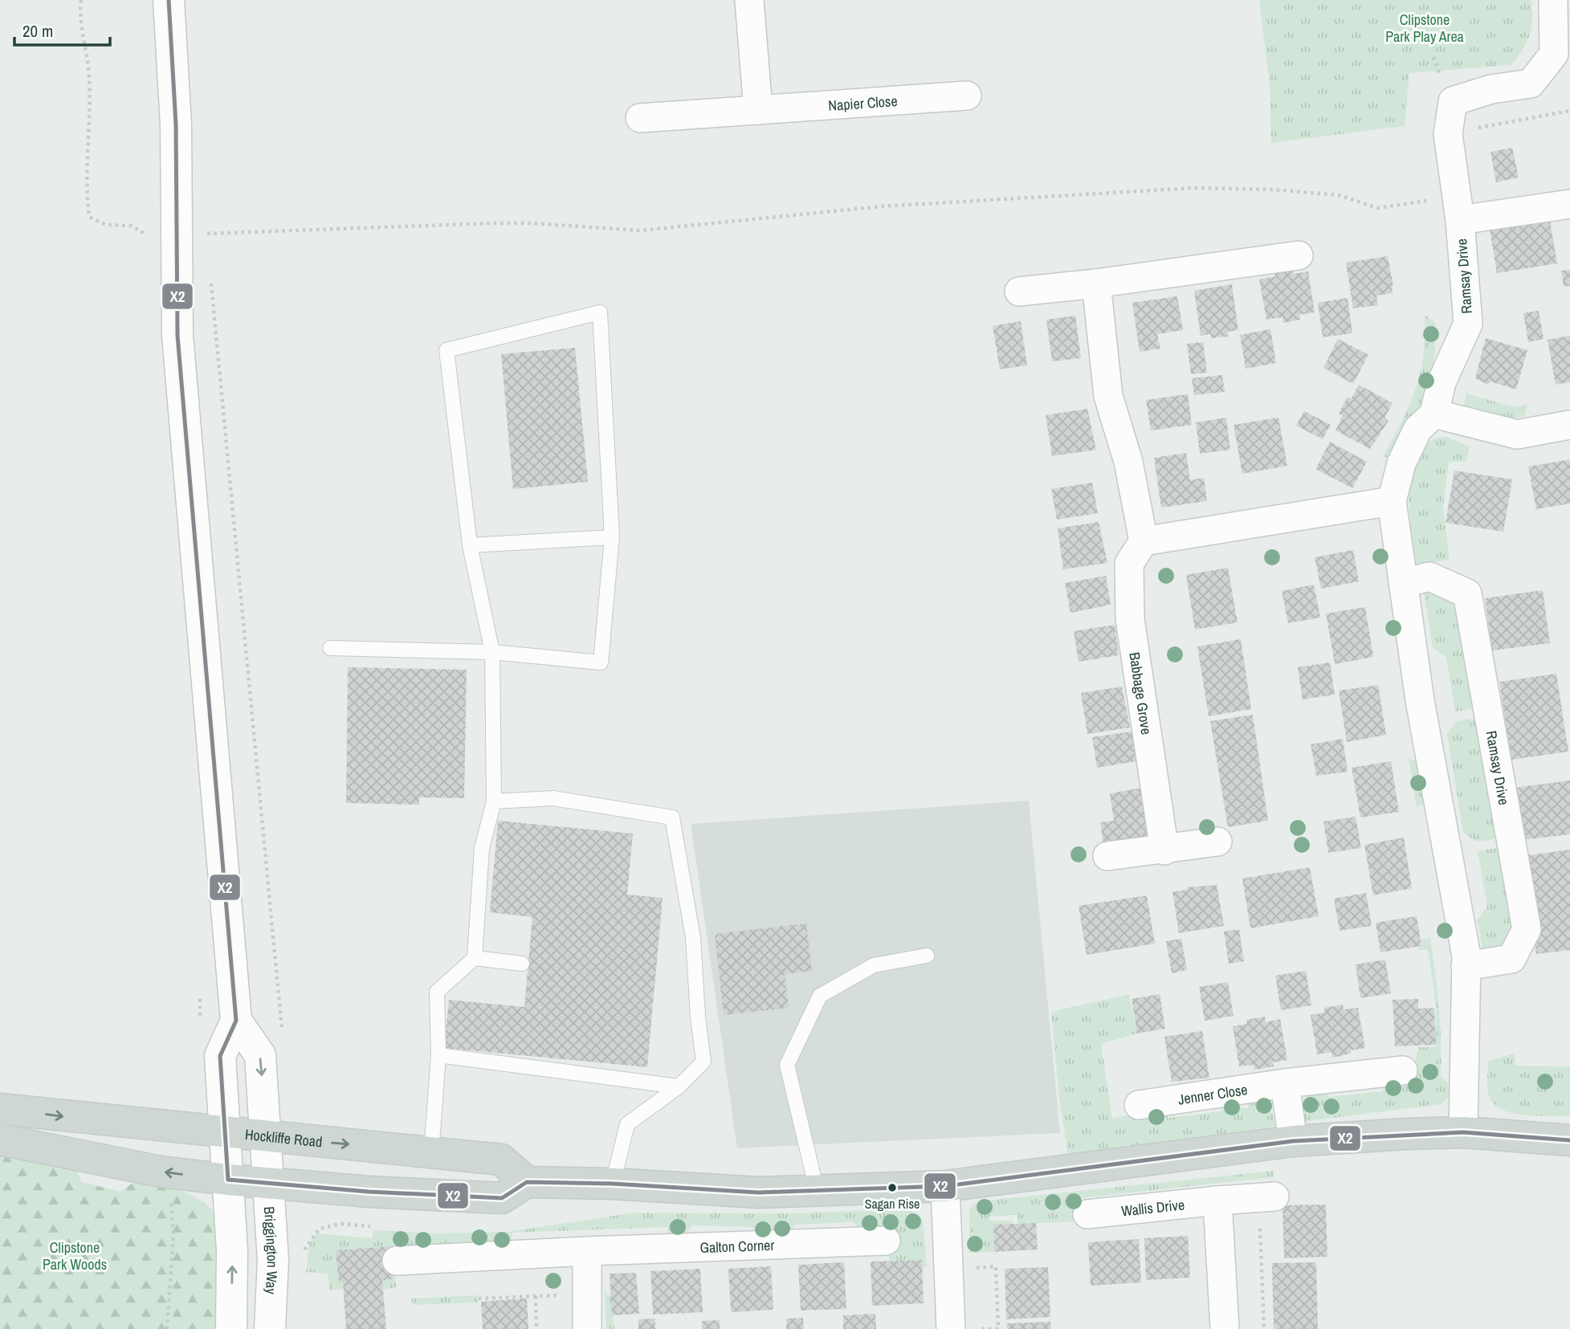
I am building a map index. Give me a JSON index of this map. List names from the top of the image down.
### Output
{
  "streets": {
    "main road": ["Hockliffe Road"],
    "street": [
      "Napier Close",
      "Ramsay Drive",
      "Babbage Grove",
      "Jenner Close",
      "Wallis Drive",
      "Galton Corner",
      "Briggington Way"
    ]
  },
  "crossings": [
    ["Hockliffe Road", "Briggington Way"]
  ],
  "parks": ["Clipstone Park Play Area", "Clipstone Park Woods"],
  "places": ["Sagan Rise"],
  "lines": ["transit line X2"],
  "scale_bar": "20 m"
}
